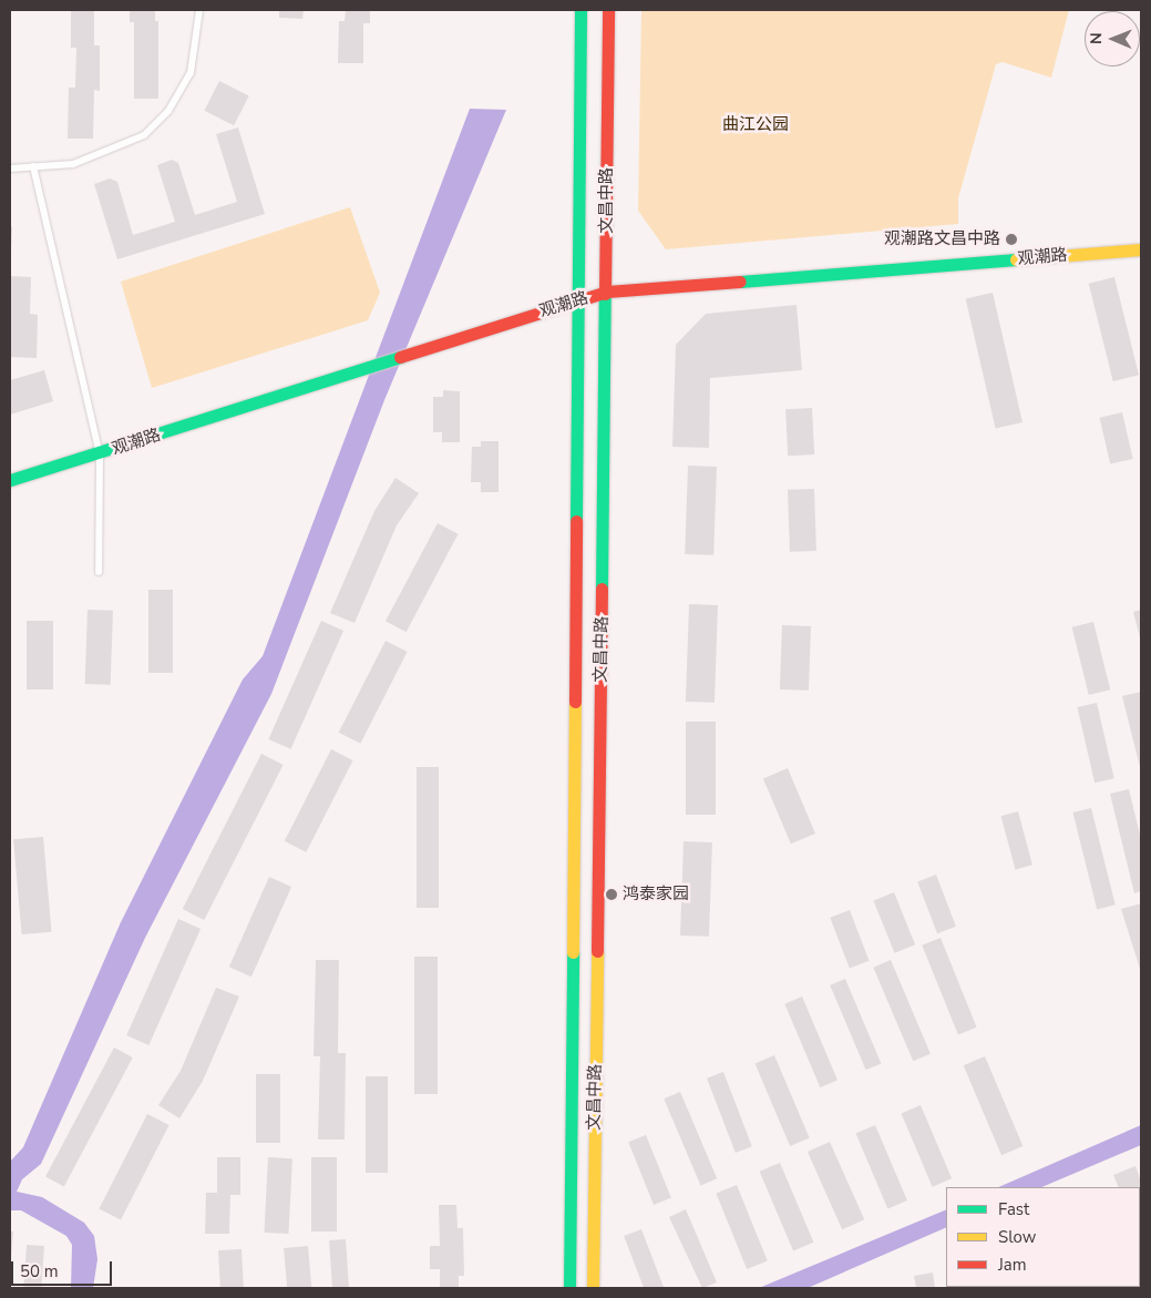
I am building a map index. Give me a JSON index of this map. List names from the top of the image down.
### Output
{
  "streets": {
    "main road": ["文昌中路", "观潮路"]
  },
  "crossings": [
    ["文昌中路", "观潮路"]
  ],
  "parks": ["曲江公园"],
  "places": ["观潮路文昌中路", "鸿泰家园"],
  "legend": ["Fast", "Slow", "Jam"],
  "scale_bar": "50 m",
  "north": "left"
}
